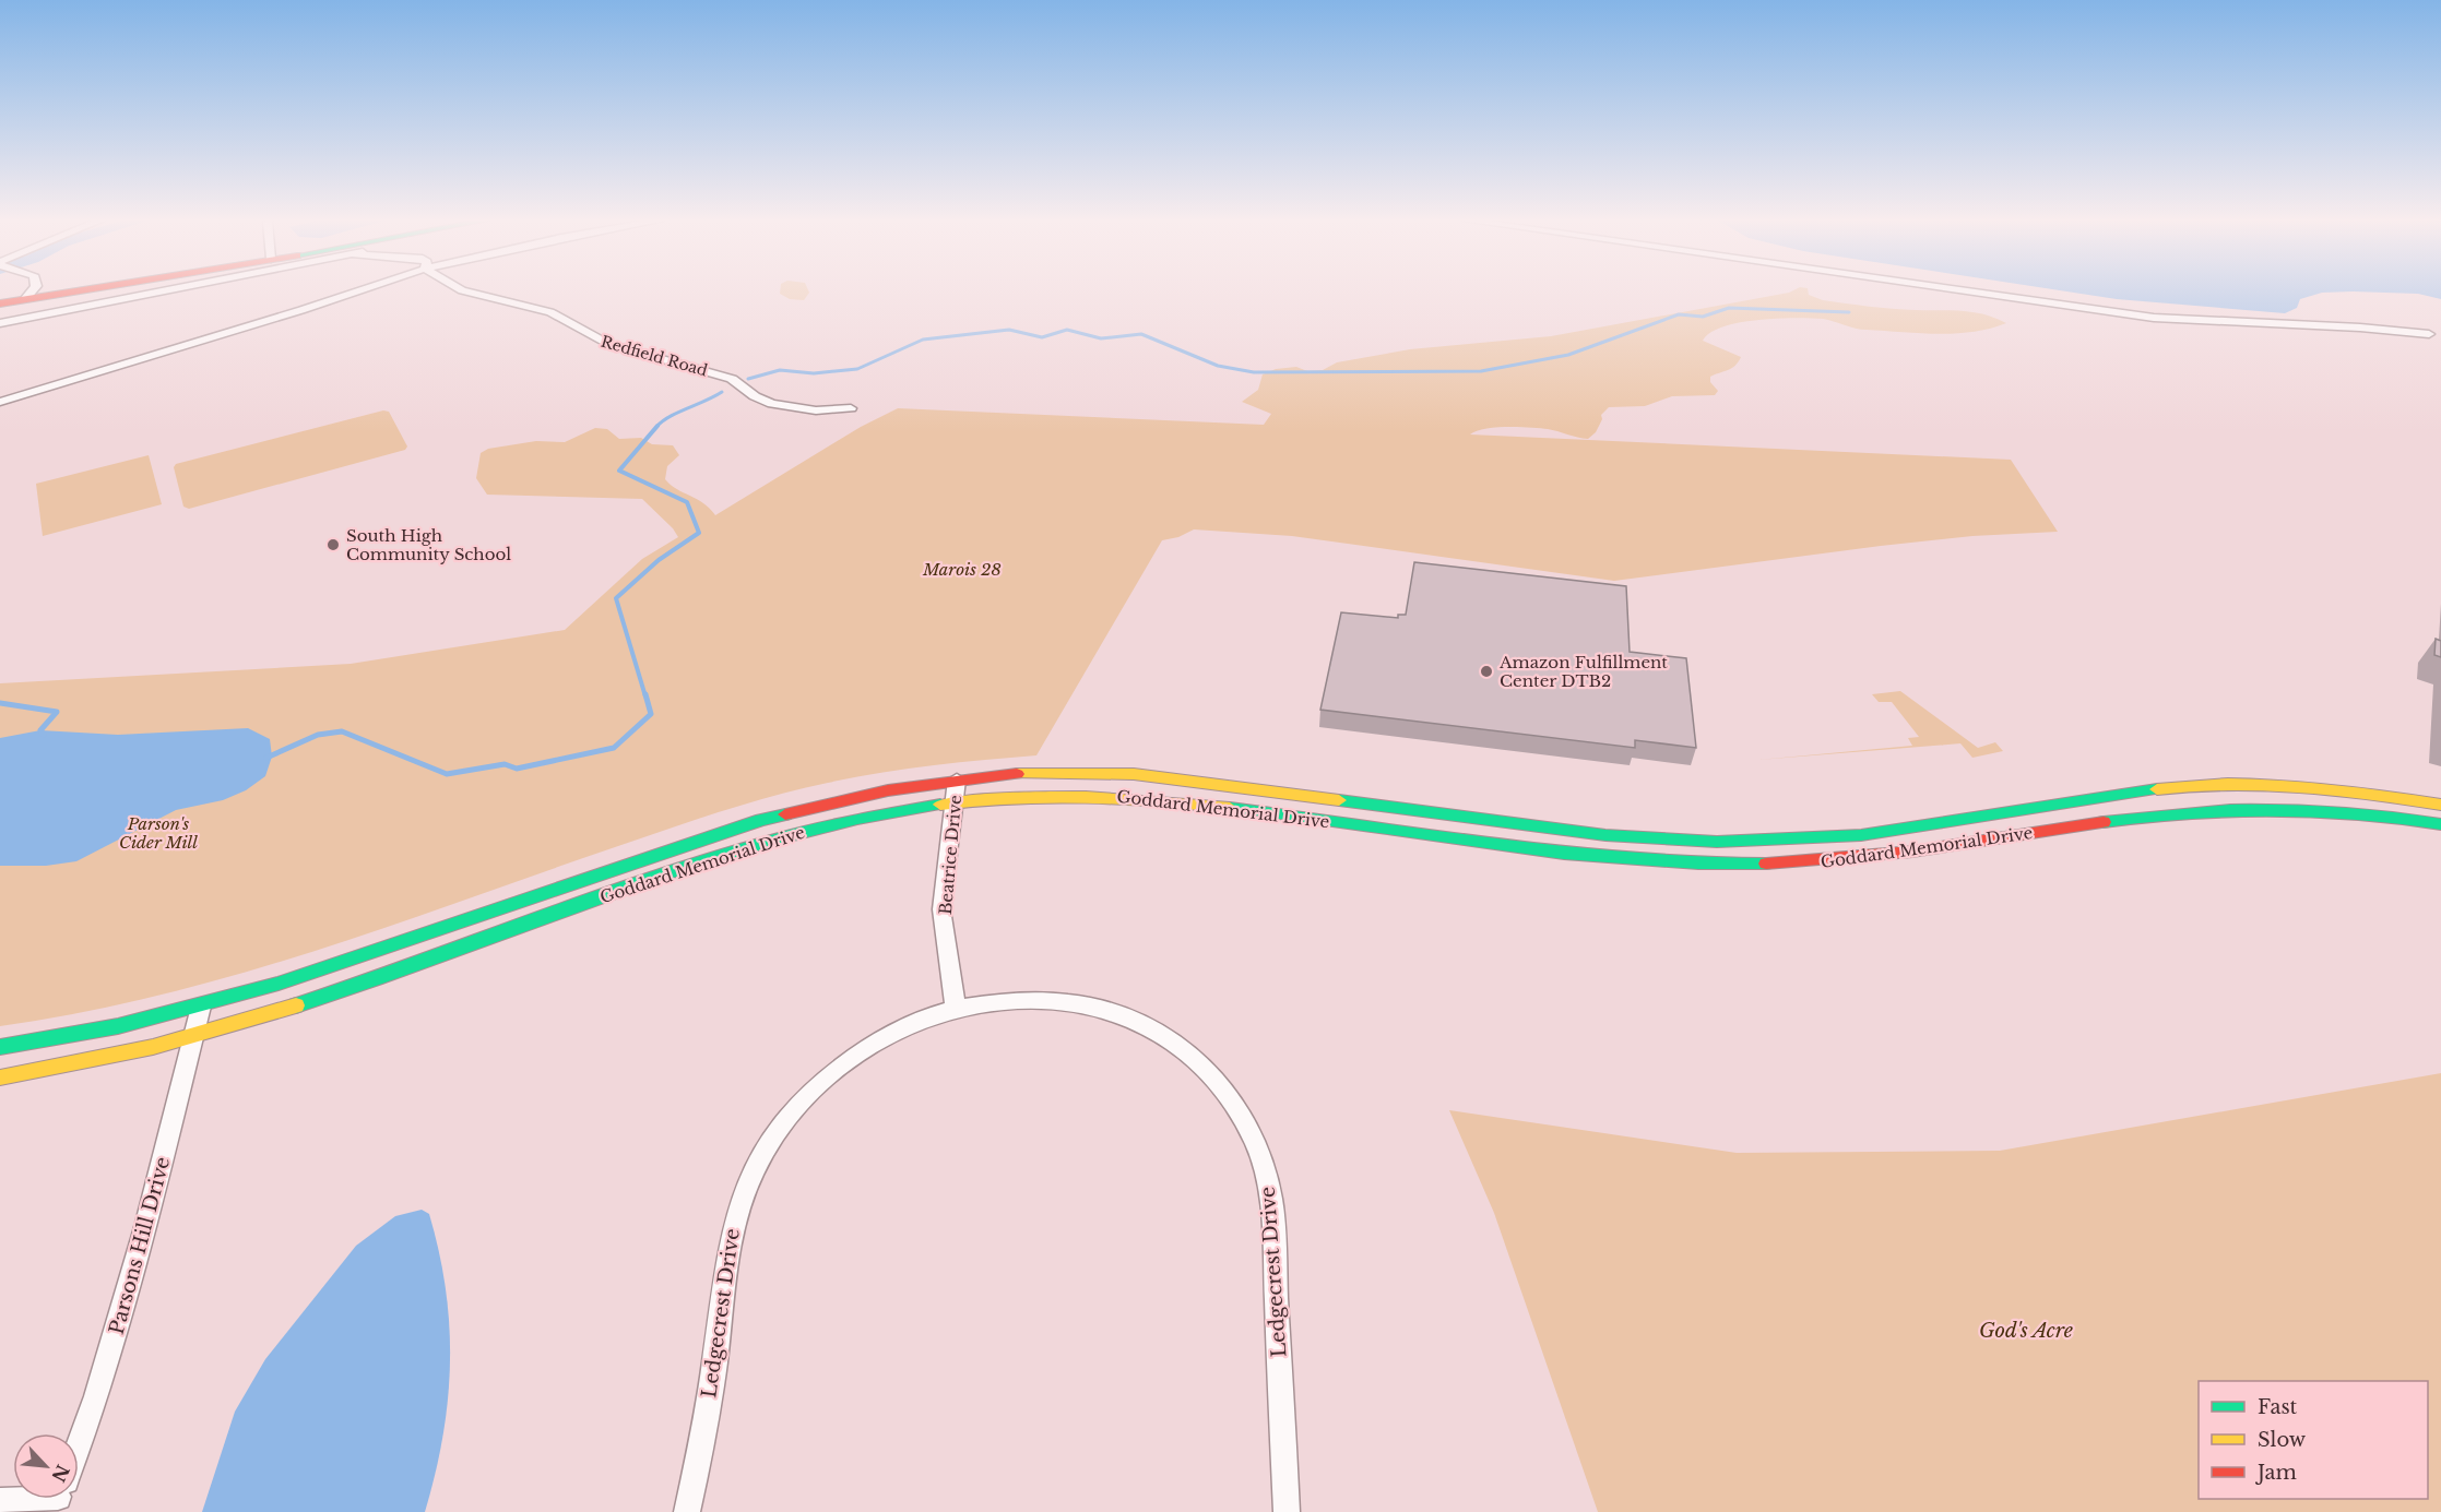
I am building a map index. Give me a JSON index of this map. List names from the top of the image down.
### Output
{
  "streets": {
    "main road": ["Goddard Memorial Drive"],
    "street": [
      "Redfield Road",
      "Beatrice Drive",
      "Parsons Hill Drive",
      "Ledgecrest Drive"
    ]
  },
  "crossings": [
    ["Goddard Memorial Drive", "Beatrice Drive"],
    ["Goddard Memorial Drive", "Parsons Hill Drive"],
    ["Beatrice Drive", "Ledgecrest Drive"]
  ],
  "parks": ["Marois 28", "Parson's Cider Mill", "God's Acre"],
  "places": ["South High Community School", "Amazon Fulfillment Center DTB2"],
  "legend": ["Fast", "Slow", "Jam"],
  "north": "bottom right"
}
